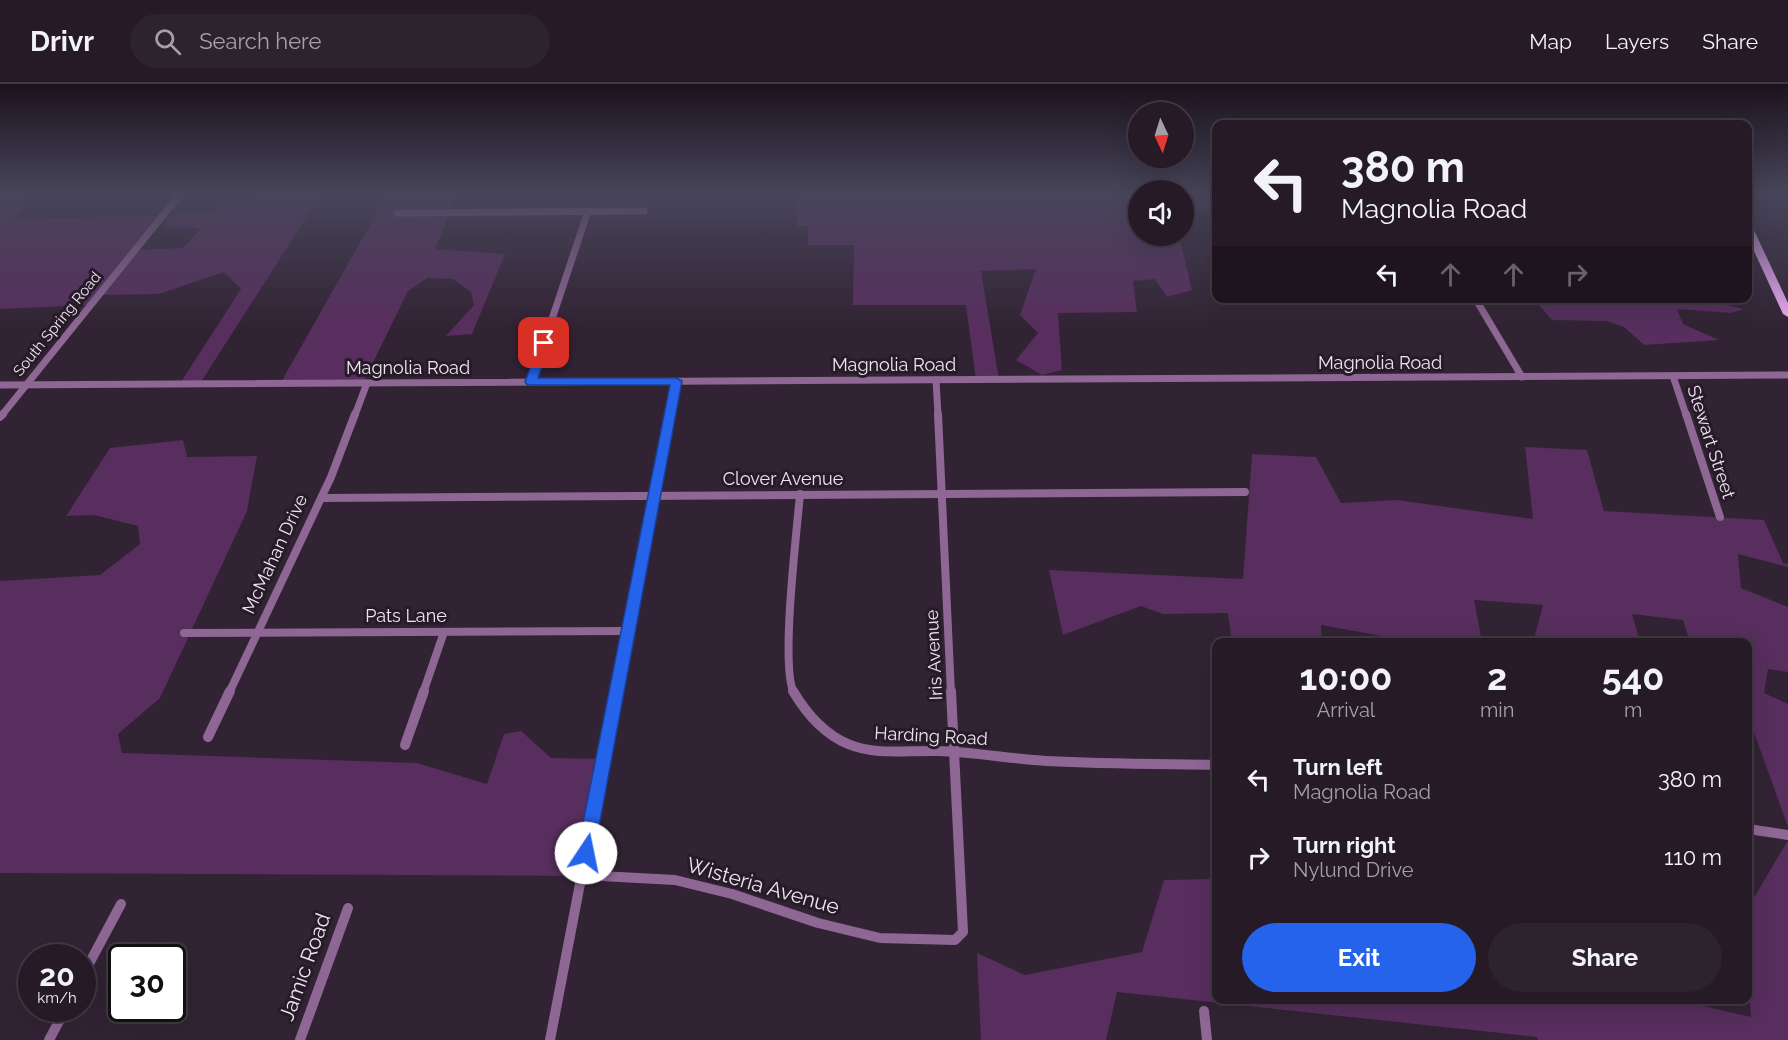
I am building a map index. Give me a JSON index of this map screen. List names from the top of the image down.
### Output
{
  "streets": {
    "street": [
      "South Spring Road",
      "Magnolia Road",
      "Stewart Street",
      "Clover Avenue",
      "McMahan Drive",
      "Pats Lane",
      "Iris Avenue",
      "Harding Road",
      "Wisteria Avenue",
      "Jamic Road"
    ]
  },
  "crossings": [
    ["South Spring Road", "Magnolia Road"],
    ["Magnolia Road", "Stewart Street"],
    ["Magnolia Road", "McMahan Drive"],
    ["Magnolia Road", "Iris Avenue"],
    ["Clover Avenue", "McMahan Drive"],
    ["Clover Avenue", "Iris Avenue"],
    ["Clover Avenue", "Harding Road"],
    ["McMahan Drive", "Pats Lane"],
    ["Iris Avenue", "Harding Road"],
    ["Iris Avenue", "Wisteria Avenue"]
  ],
  "north": "bottom",
  "page": {
    "header": "Drivr",
    "search": "Search here",
    "nav": ["Map", "Layers", "Share"],
    "turn": ["380 m", "Magnolia Road"],
    "eta": [
      "10:00",
      "Arrival",
      "2",
      "min",
      "540",
      "m"
    ],
    "list": [
      {
        "name": "Turn left",
        "note": "Magnolia Road",
        "value": "380 m"
      },
      {
        "name": "Turn right",
        "note": "Nylund Drive",
        "value": "110 m"
      }
    ],
    "buttons": ["Exit", "Share"],
    "speed": "20 km/h",
    "limit": "30"
  }
}
